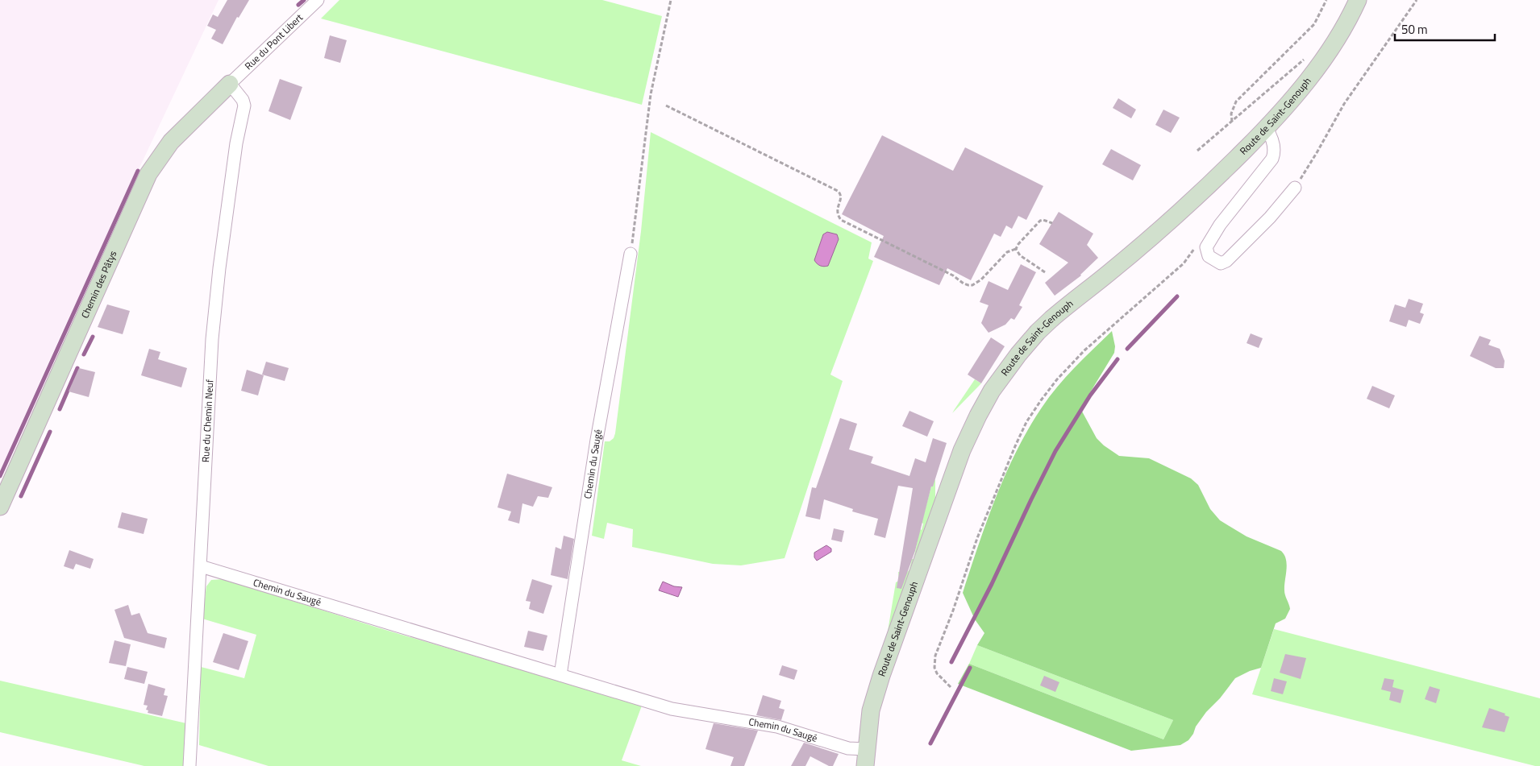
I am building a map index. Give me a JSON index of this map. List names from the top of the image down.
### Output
{
  "streets": {
    "street": [
      "Rue du Pont Libert",
      "Route de Saint-Genouph",
      "Chemin des Pâtys",
      "Rue du Chemin Neuf",
      "Chemin du Saugé"
    ]
  },
  "crossings": [
    ["Rue du Pont Libert", "Chemin des Pâtys"],
    ["Rue du Pont Libert", "Rue du Chemin Neuf"],
    ["Route de Saint-Genouph", "Chemin du Saugé"],
    ["Chemin des Pâtys", "Rue du Chemin Neuf"],
    ["Rue du Chemin Neuf", "Chemin du Saugé"]
  ],
  "scale_bar": "50 m"
}
